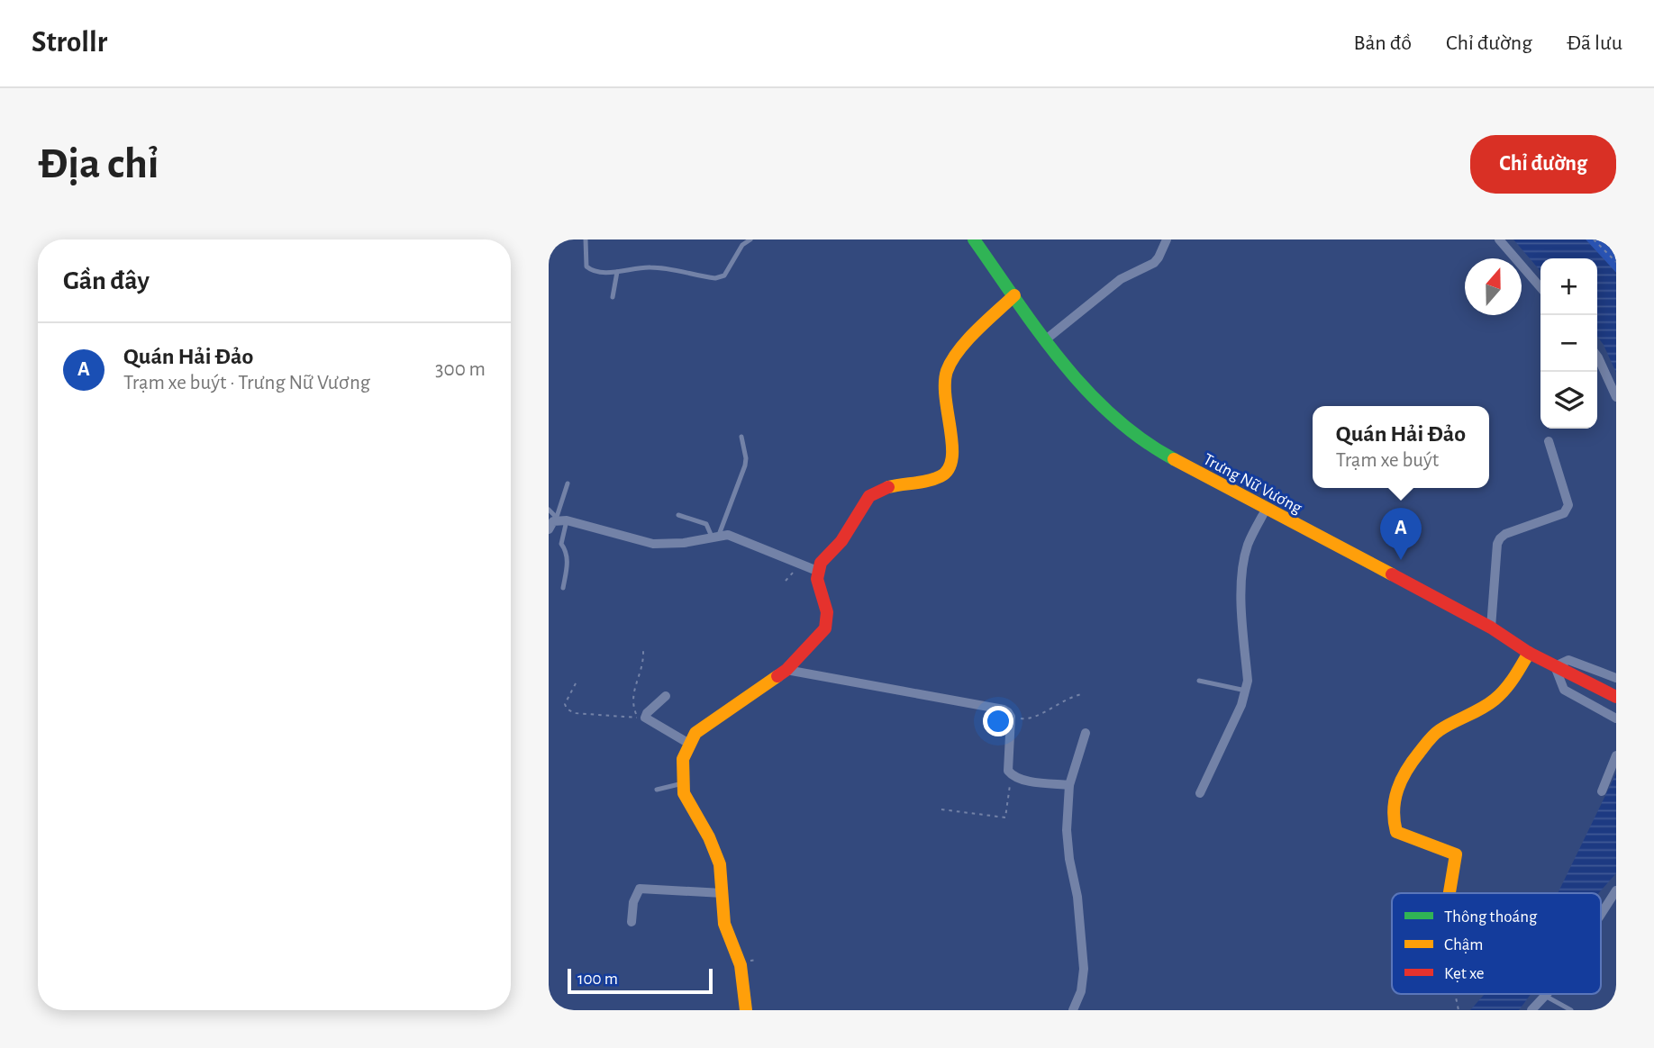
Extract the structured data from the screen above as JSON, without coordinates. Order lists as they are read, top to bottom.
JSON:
{
  "streets": {
    "street": ["Trưng Nữ Vương"]
  },
  "legend": ["Thông thoáng", "Chậm", "Kẹt xe"],
  "scale_bar": "100 m",
  "north": "top",
  "page": {
    "header": "Strollr",
    "nav": ["Bản đồ", "Chỉ đường", "Đã lưu"],
    "buttons": "Chỉ đường",
    "title": "Địa chỉ",
    "heading": "Gần đây",
    "map_buttons": ["+", "−"],
    "list": [
      {
        "mark": "A",
        "name": "Quán Hải Đảo",
        "note": "Trạm xe buýt · Trưng Nữ Vương",
        "value": "300 m"
      }
    ],
    "popup": ["Quán Hải Đảo", "Trạm xe buýt"],
    "pins": "A",
    "scale": "100 m"
  }
}
